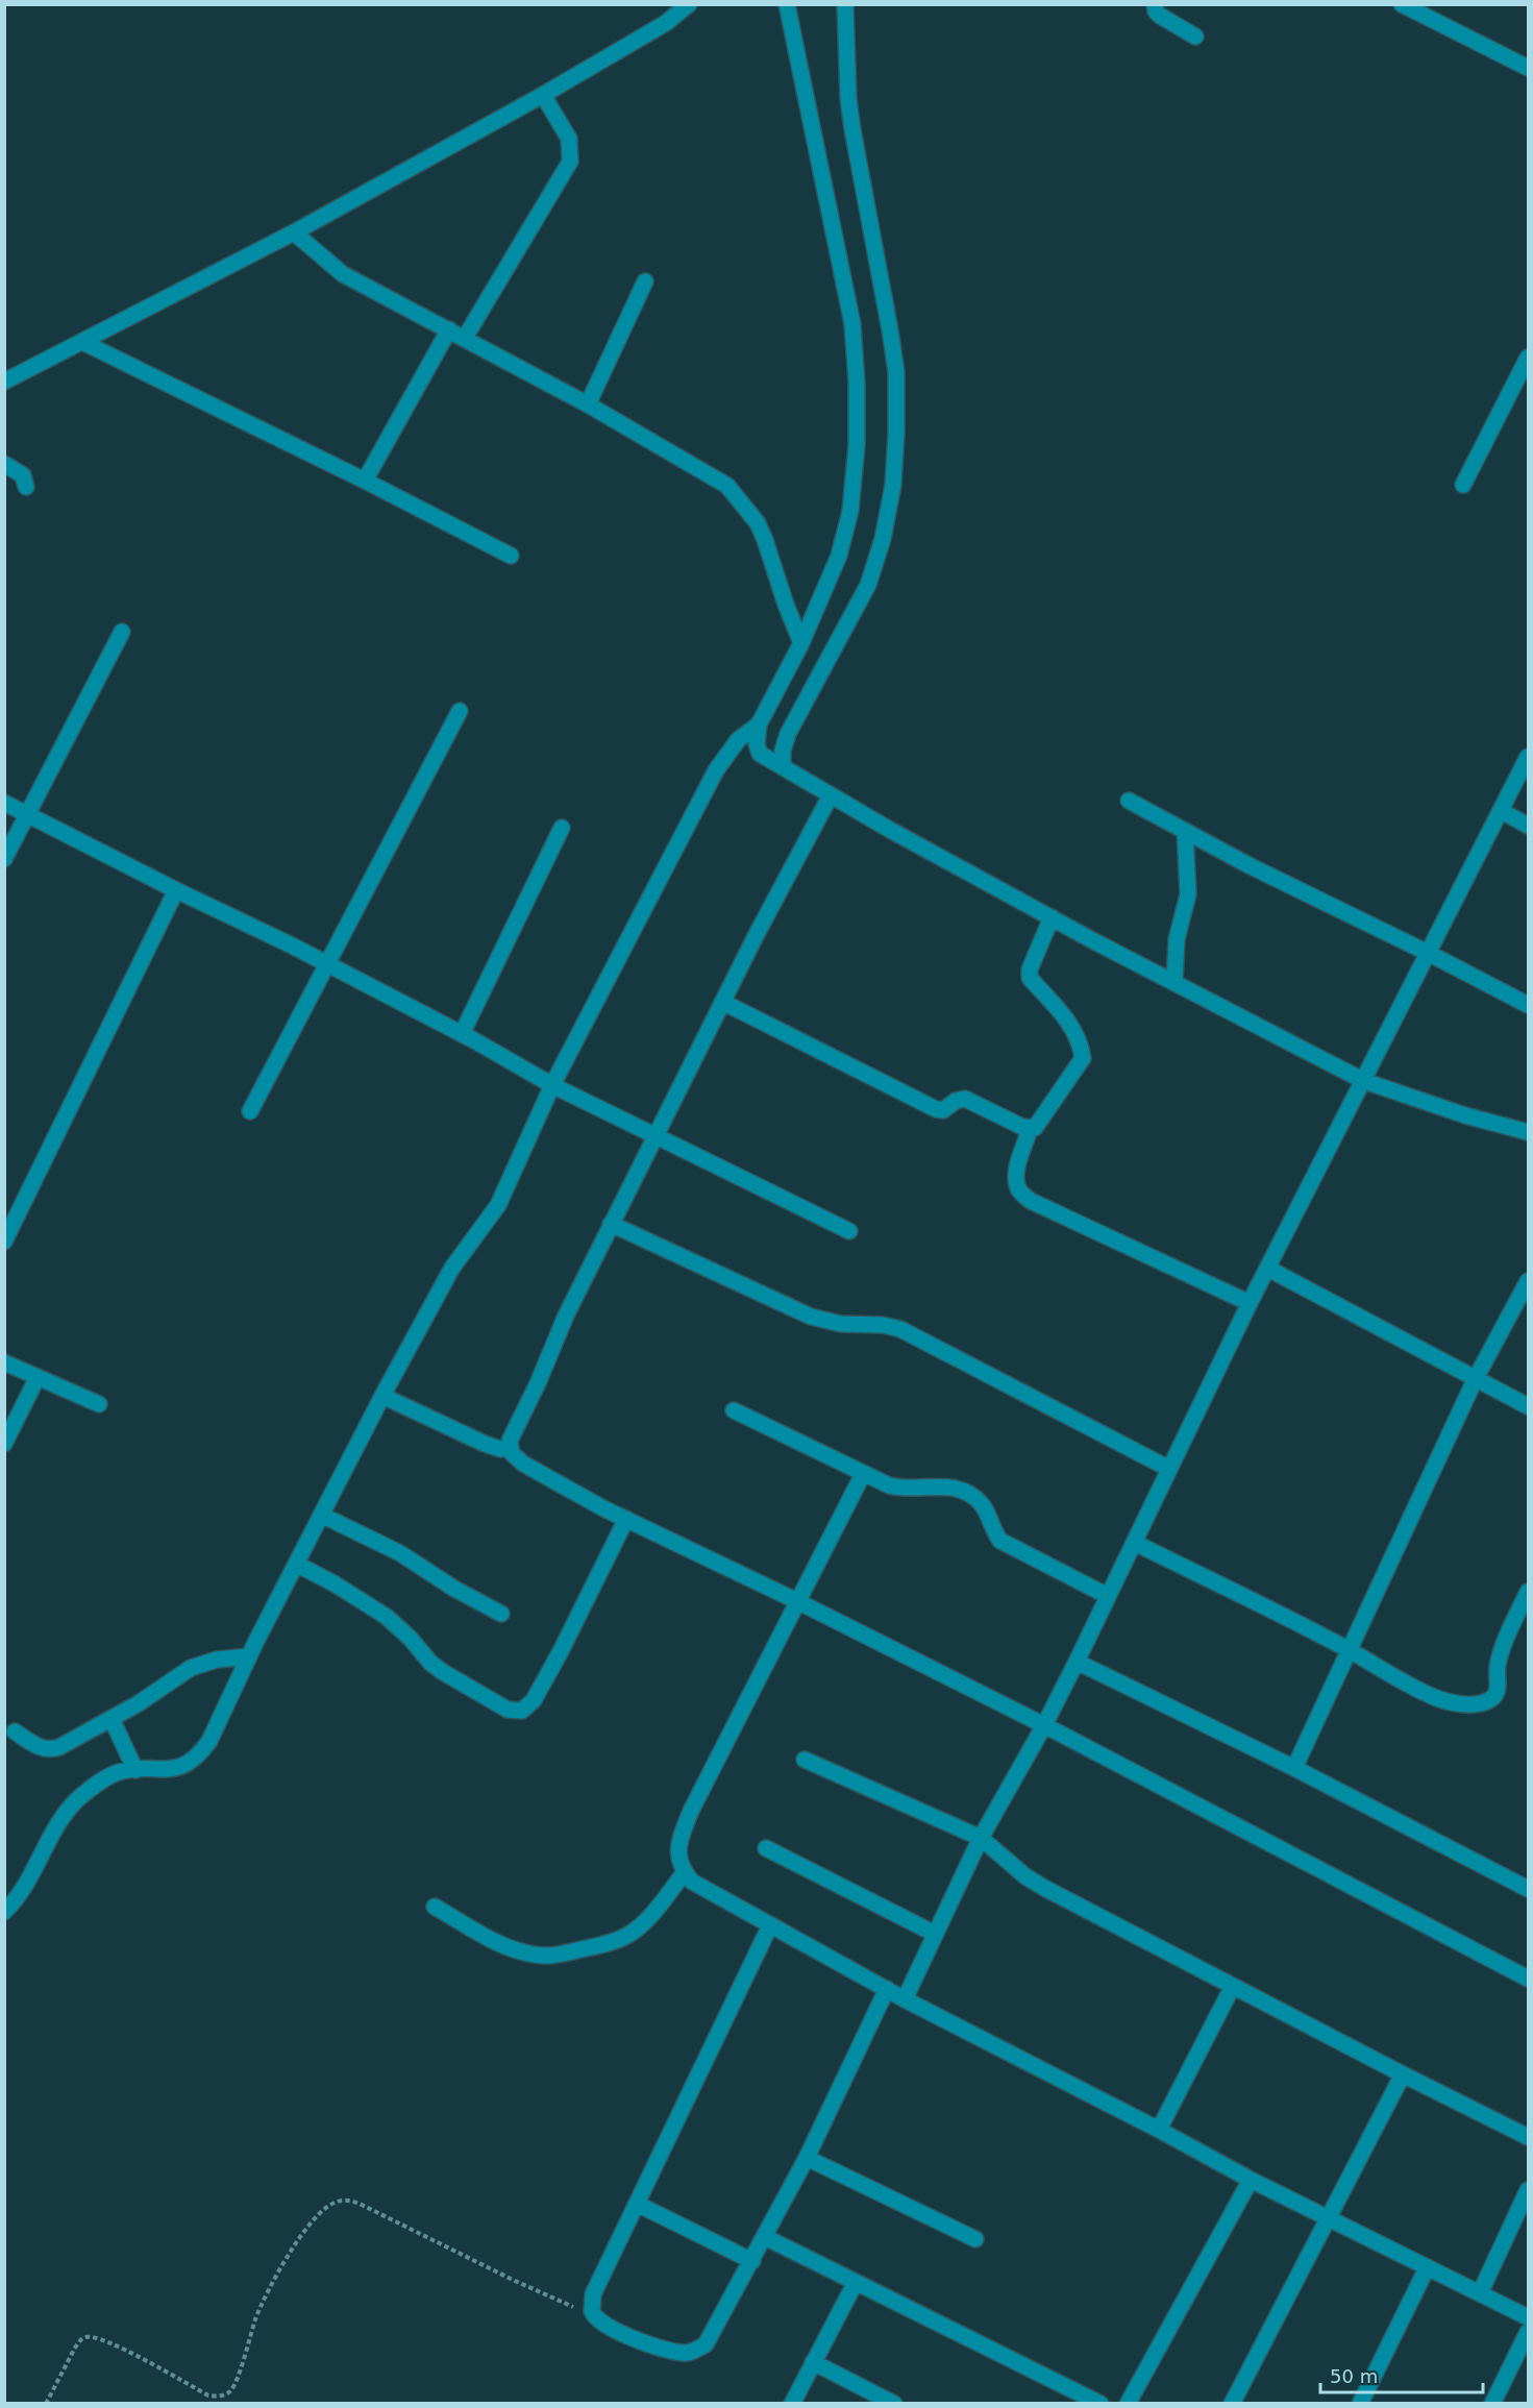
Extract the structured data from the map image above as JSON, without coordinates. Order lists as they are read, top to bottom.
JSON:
{
  "scale_bar": "50 m"
}
